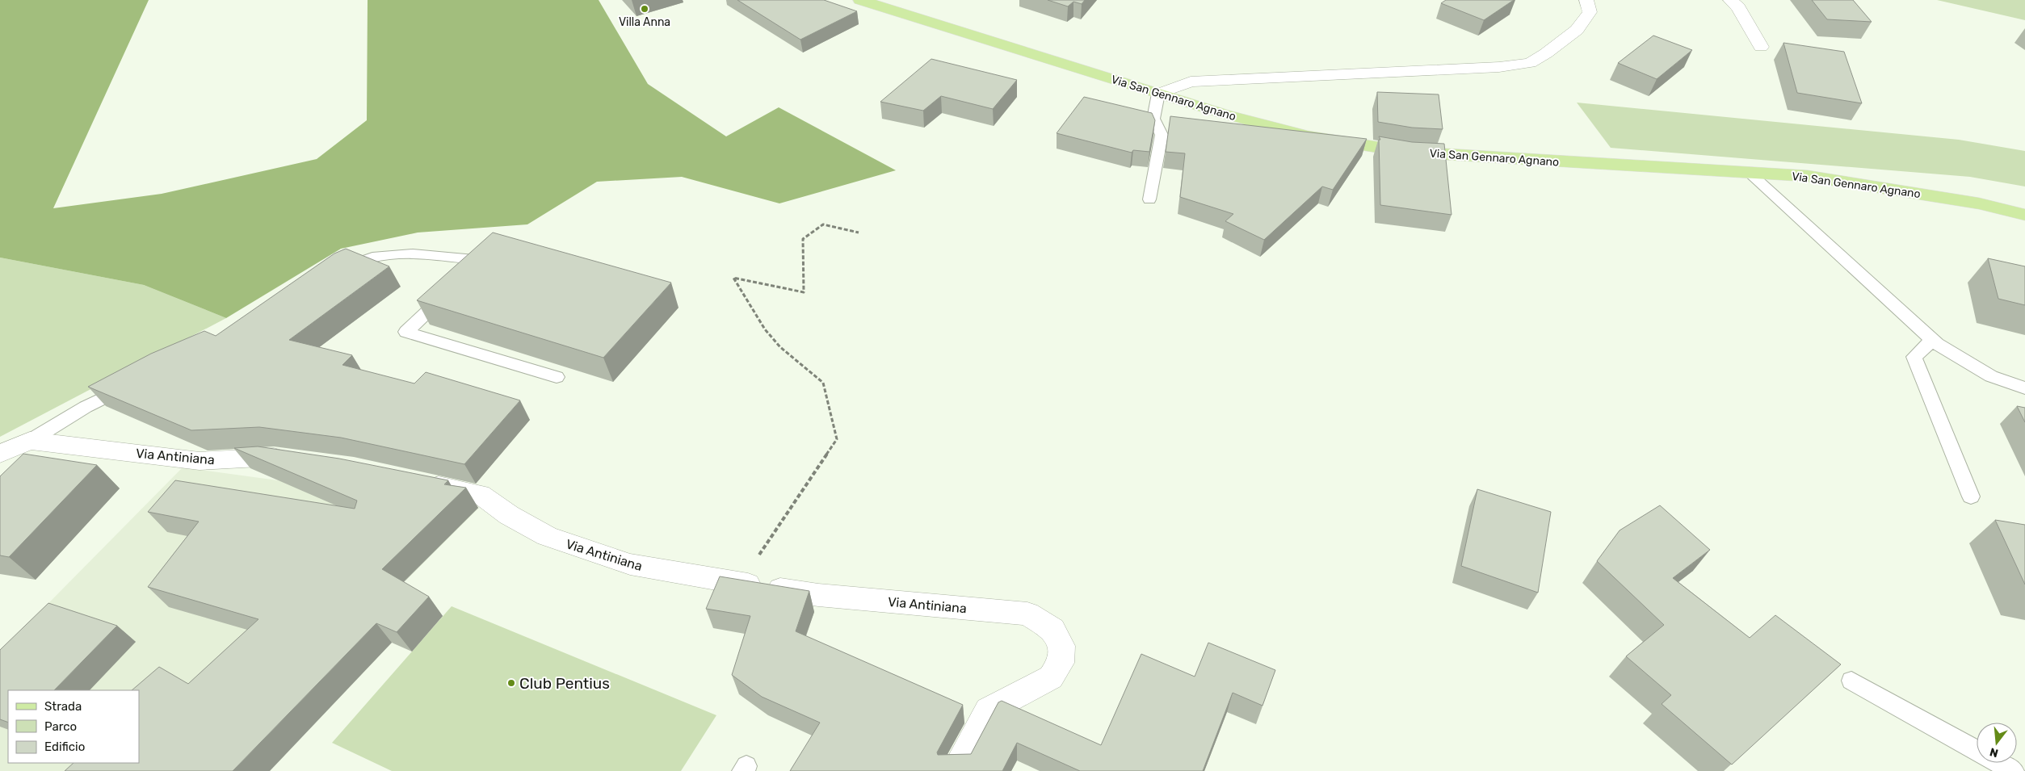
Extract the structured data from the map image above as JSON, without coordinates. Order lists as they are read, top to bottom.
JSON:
{
  "streets": {
    "main road": ["Via San Gennaro Agnano"],
    "street": ["Via Antiniana"]
  },
  "places": ["Villa Anna", "Club Pentius"],
  "legend": ["Strada", "Parco", "Edificio"],
  "north": "bottom"
}
